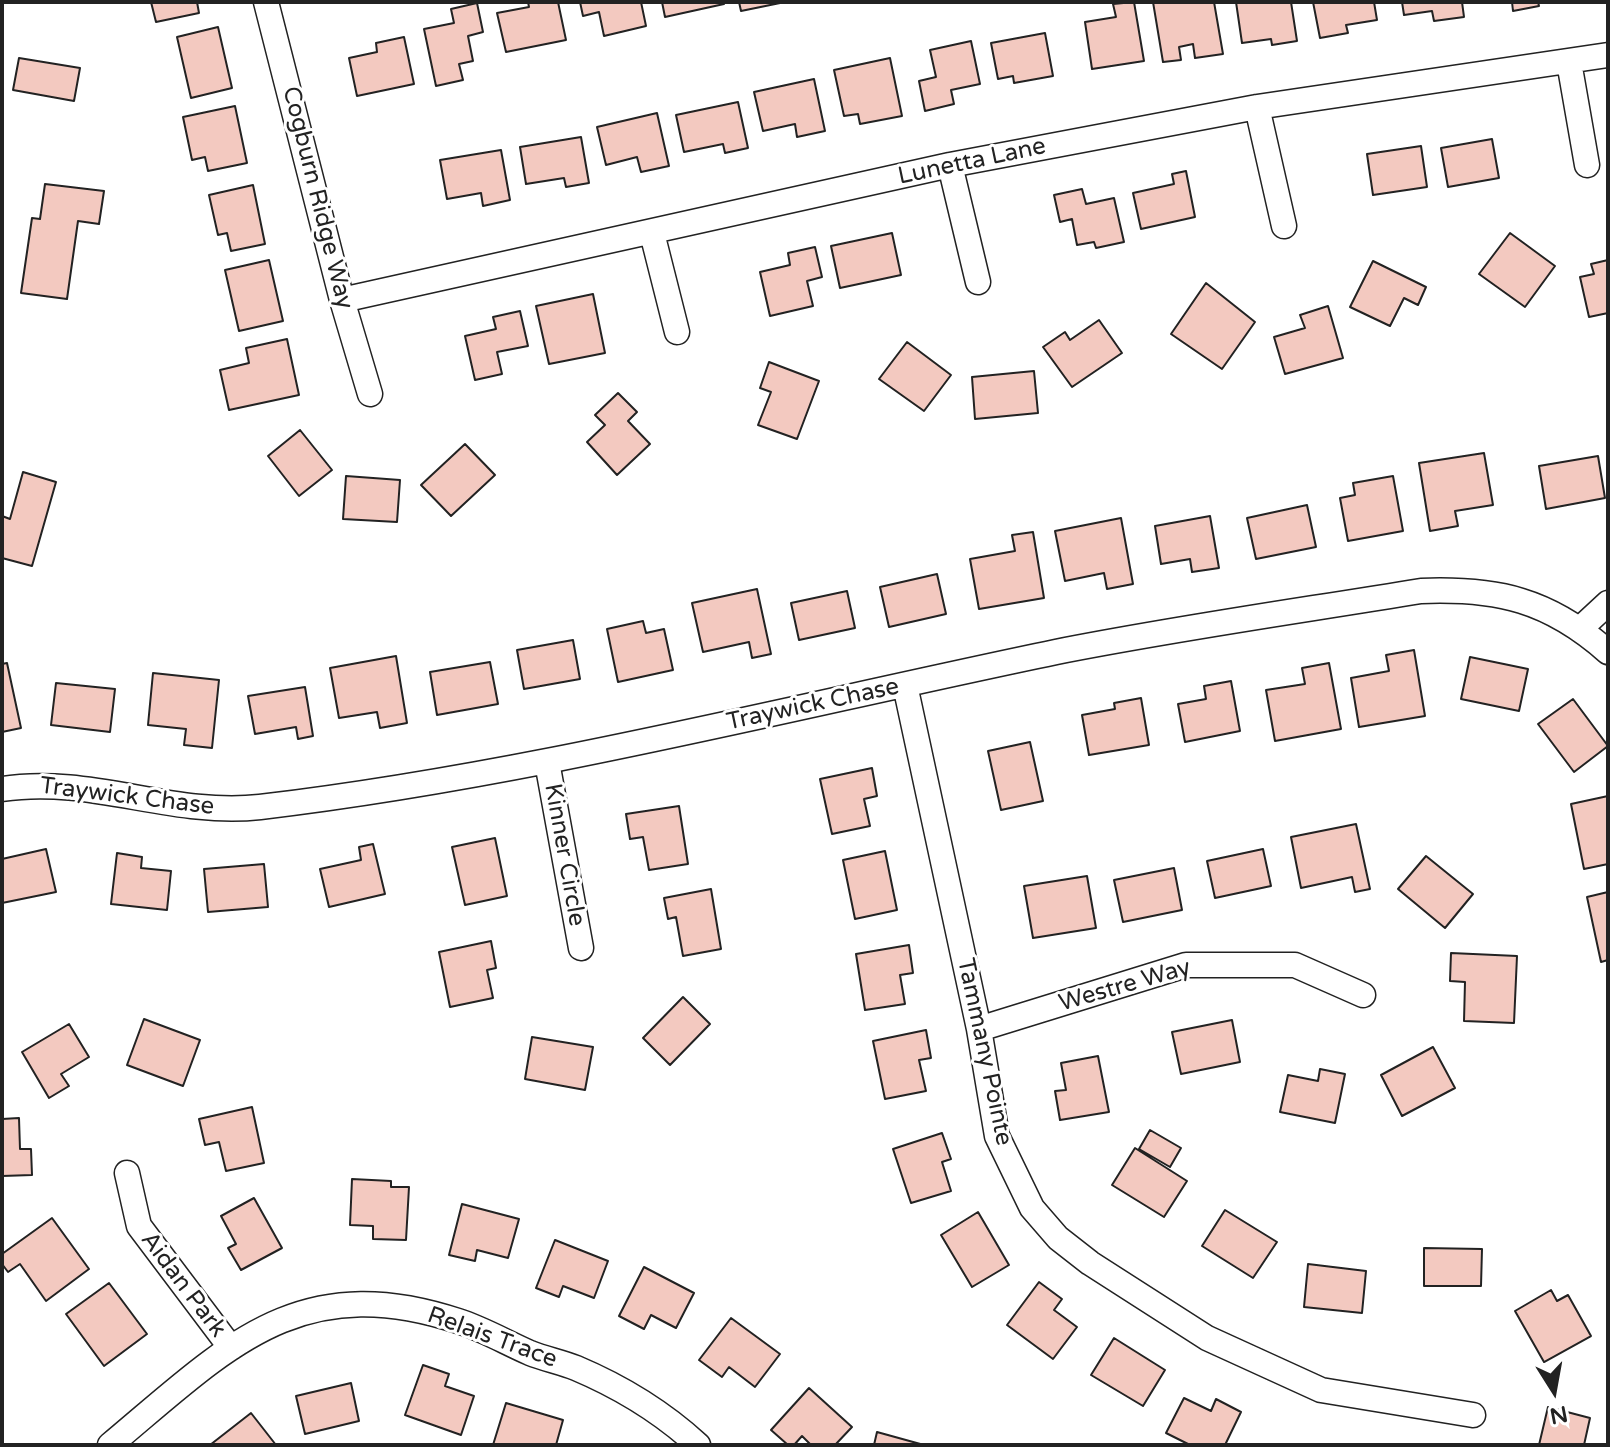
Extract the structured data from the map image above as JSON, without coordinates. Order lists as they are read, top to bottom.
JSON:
{
  "streets": {
    "street": [
      "Lunetta Lane",
      "Cogburn Ridge Way",
      "Traywick Chase",
      "Kinner Circle",
      "Westre Way",
      "Tammany Pointe",
      "Aidan Park",
      "Relais Trace"
    ]
  },
  "crossings": [
    ["Lunetta Lane", "Cogburn Ridge Way"],
    ["Traywick Chase", "Kinner Circle"],
    ["Traywick Chase", "Tammany Pointe"],
    ["Westre Way", "Tammany Pointe"],
    ["Aidan Park", "Relais Trace"]
  ],
  "north": "bottom"
}
